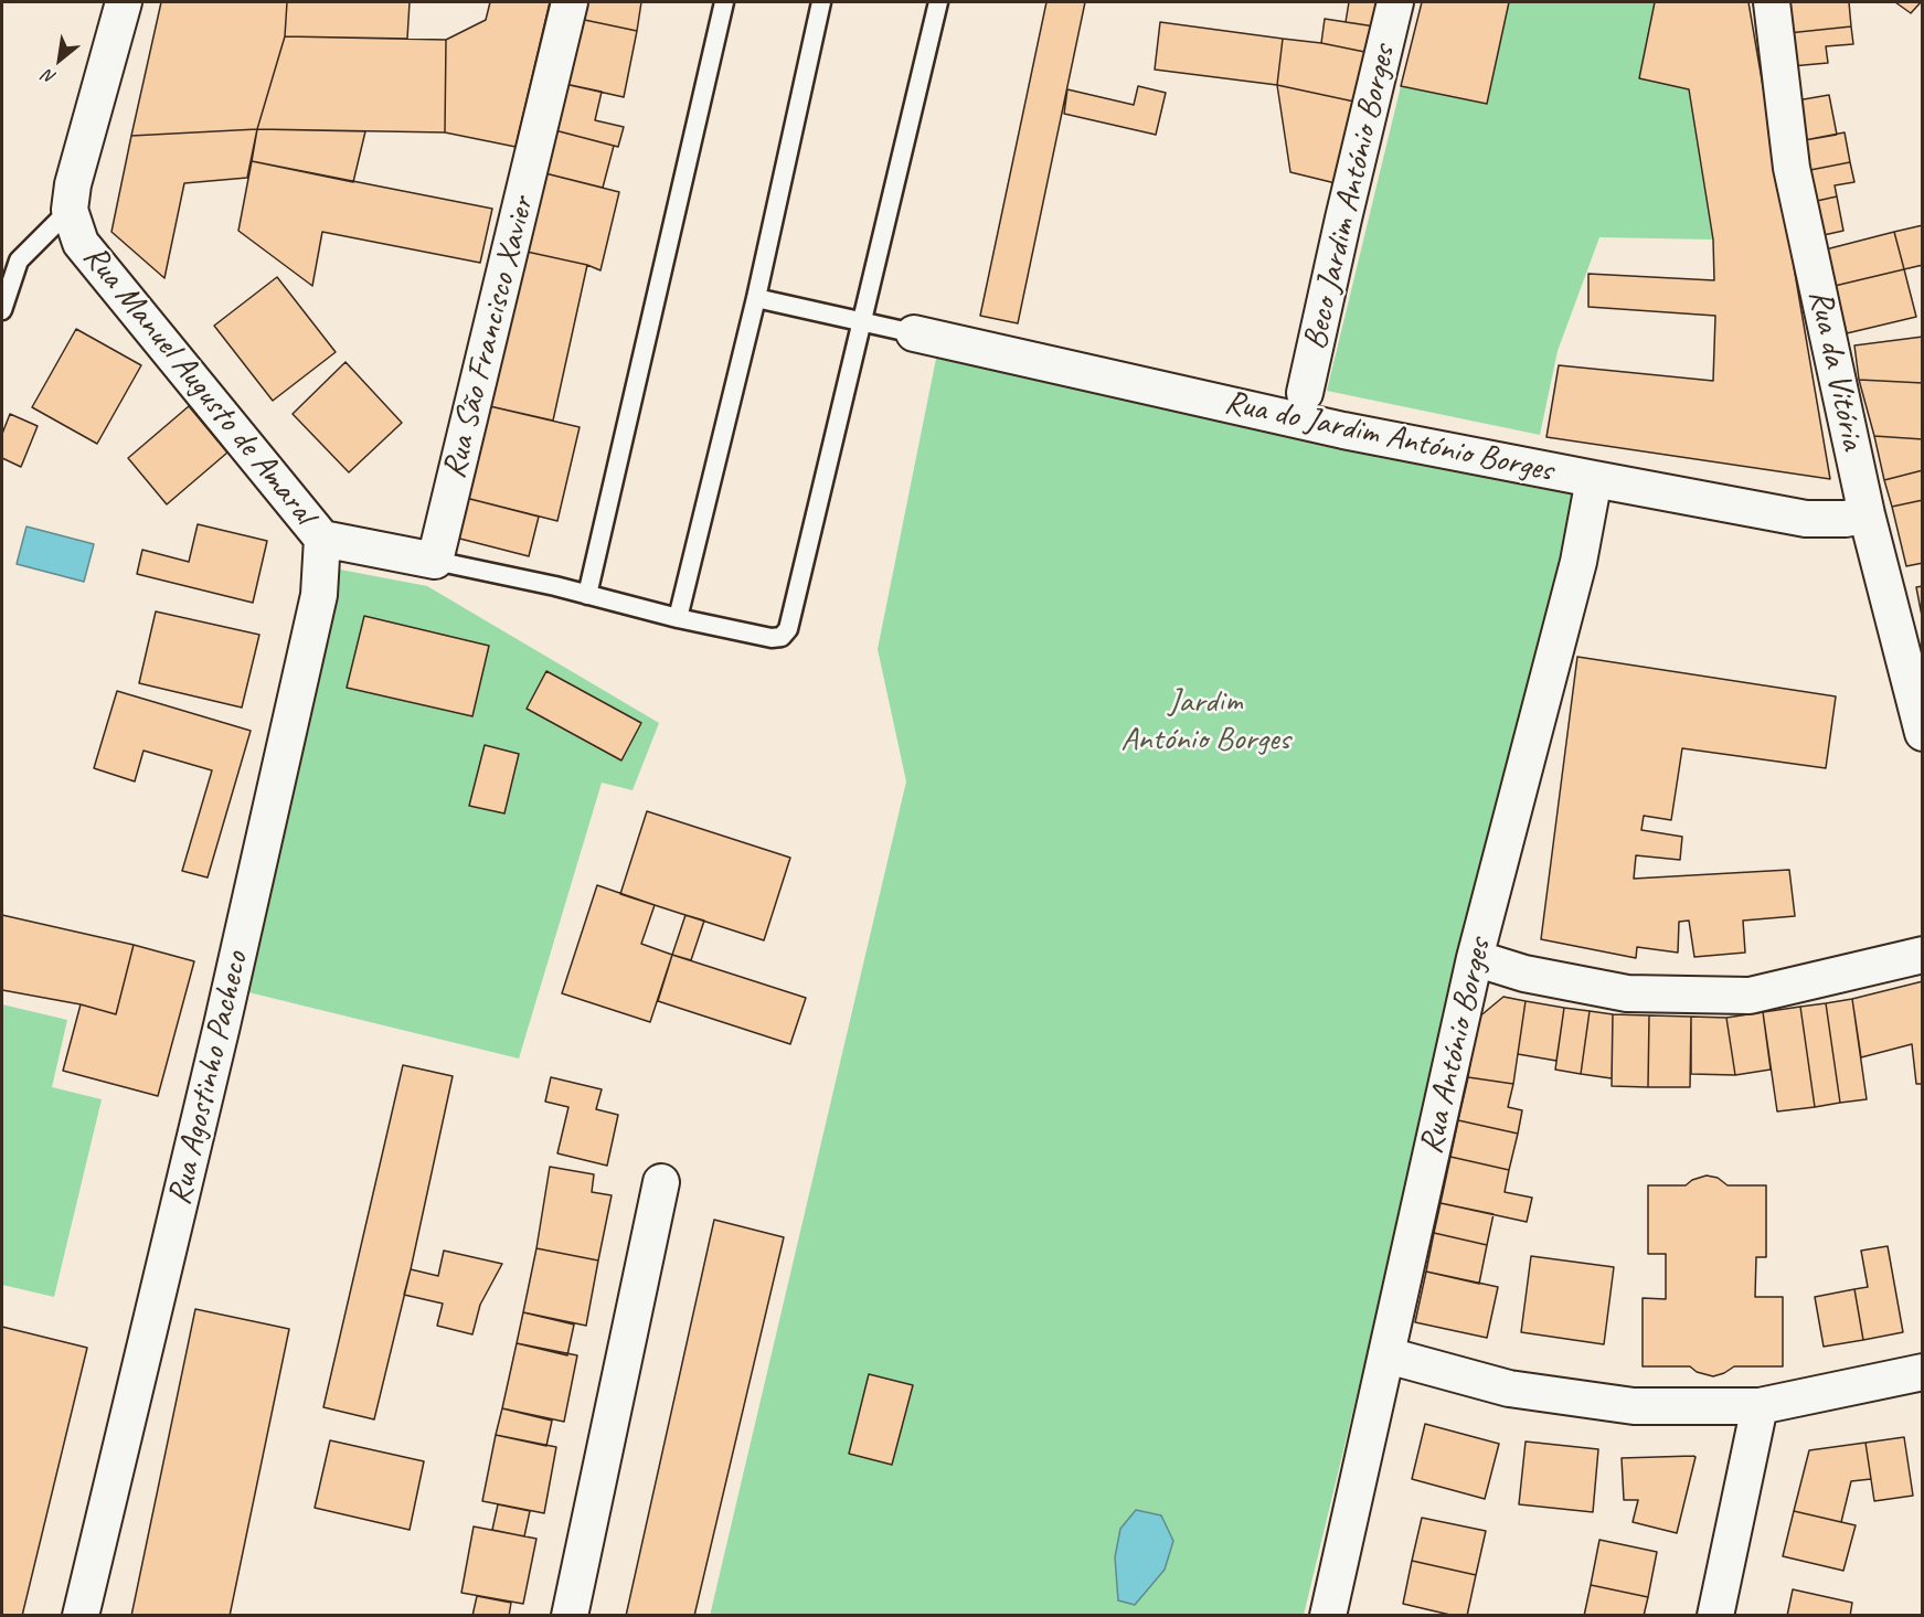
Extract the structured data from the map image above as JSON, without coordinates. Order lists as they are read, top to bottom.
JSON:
{
  "streets": {
    "street": [
      "Beco Jardim António Borges",
      "Rua São Francisco Xavier",
      "Rua da Vitória",
      "Rua Manuel Augusto de Amaral",
      "Rua do Jardim António Borges",
      "Rua António Borges",
      "Rua Agostinho Pacheco"
    ]
  },
  "crossings": [
    ["Rua da Vitória", "Rua do Jardim António Borges"],
    ["Rua Manuel Augusto de Amaral", "Rua Agostinho Pacheco"],
    ["Rua do Jardim António Borges", "Rua António Borges"]
  ],
  "parks": ["Jardim António Borges"],
  "north": "bottom left"
}
